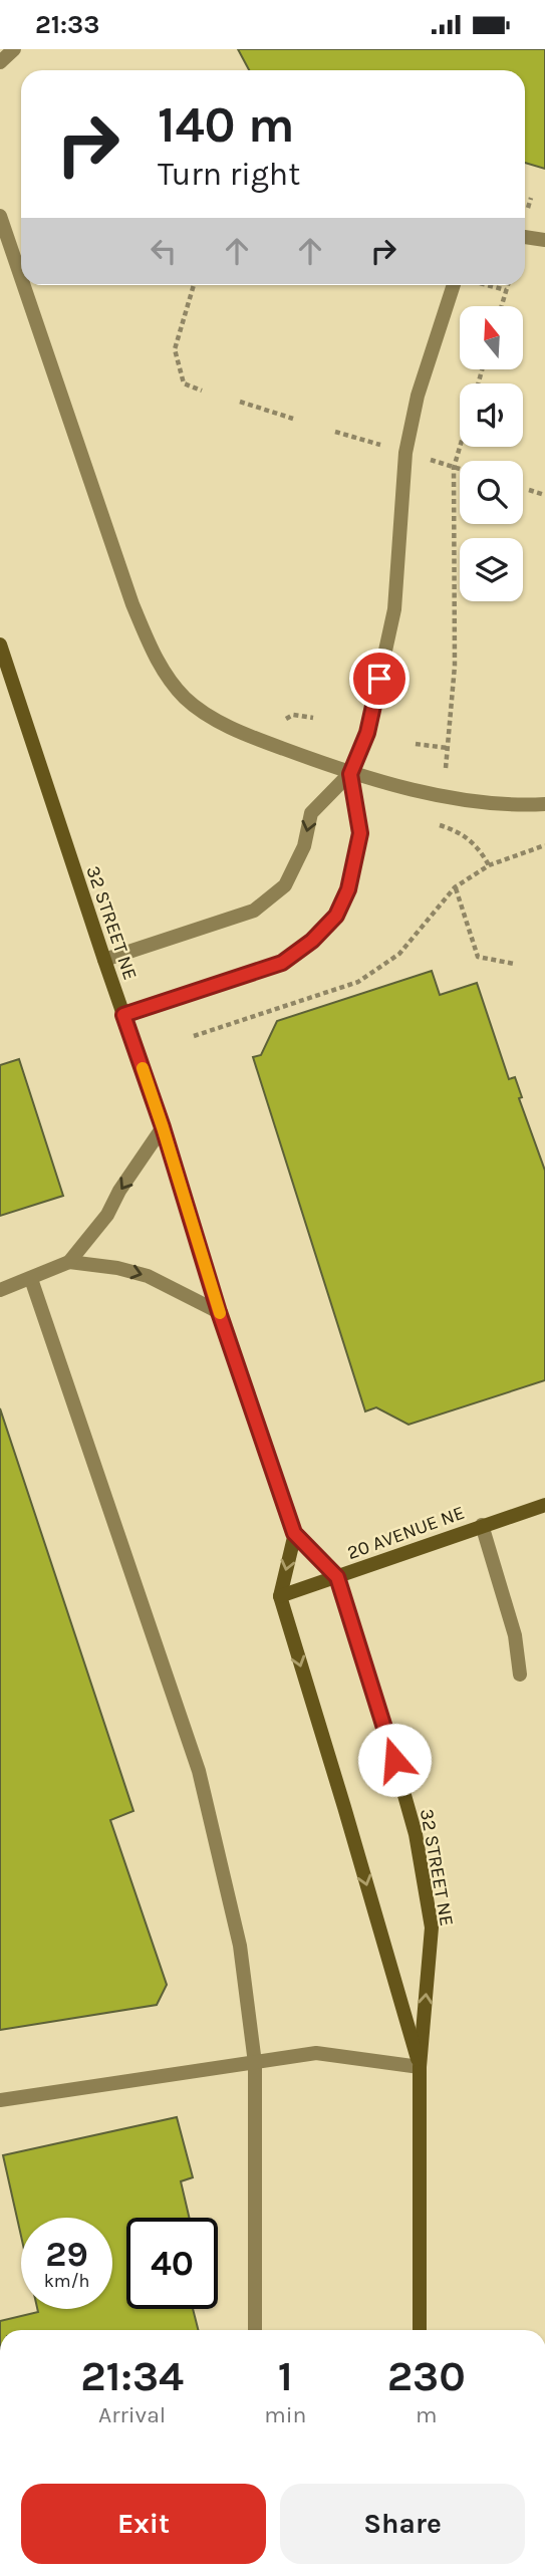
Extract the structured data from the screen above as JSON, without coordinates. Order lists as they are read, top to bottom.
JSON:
{
  "streets": {
    "street": ["32 STREET NE", "20 AVENUE NE"]
  },
  "crossings": [
    ["32 STREET NE", "20 AVENUE NE"]
  ],
  "north": "top",
  "page": {
    "status": "21:33",
    "turn": ["140 m", "Turn right"],
    "speed": "29 km/h",
    "limit": "40",
    "eta": [
      "21:34",
      "Arrival",
      "1",
      "min",
      "230",
      "m"
    ],
    "buttons": ["Exit", "Share"]
  }
}
